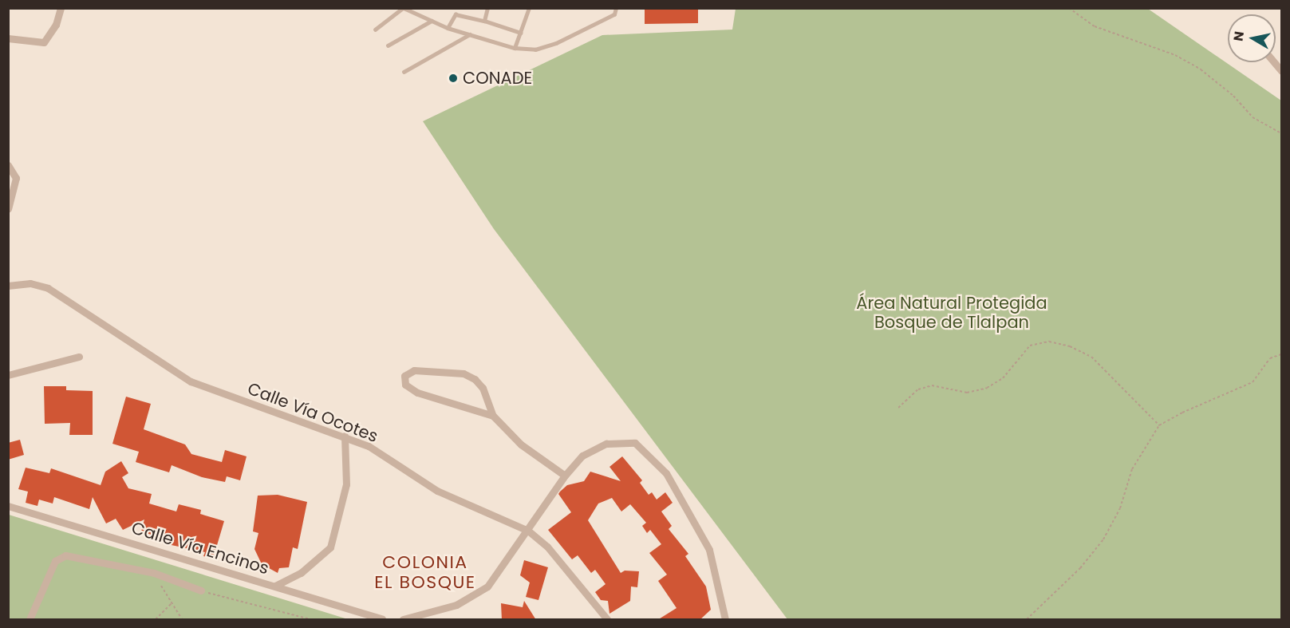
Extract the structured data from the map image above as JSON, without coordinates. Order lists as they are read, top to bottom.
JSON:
{
  "streets": {
    "street": ["Calle Vía Ocotes", "Calle Vía Encinos"]
  },
  "districts": ["COLONIA EL BOSQUE"],
  "parks": ["Área Natural Protegida Bosque de Tlalpan"],
  "places": ["CONADE"],
  "north": "left"
}
